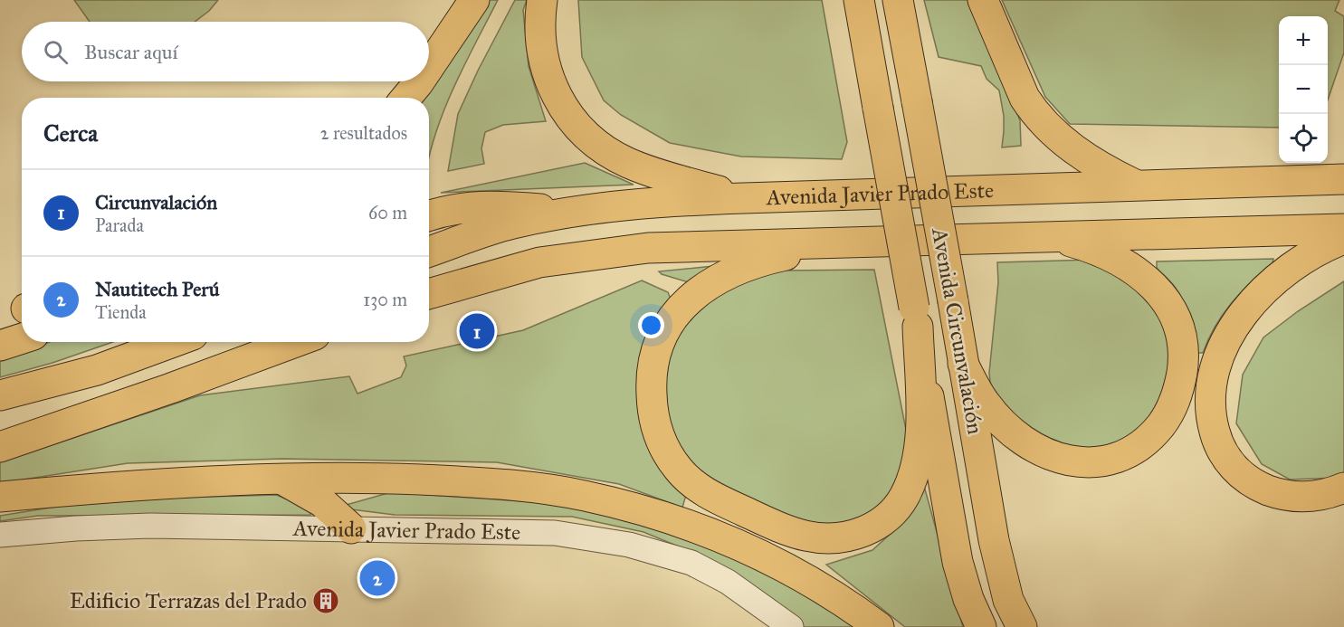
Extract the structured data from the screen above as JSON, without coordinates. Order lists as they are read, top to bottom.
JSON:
{
  "streets": {
    "main road": ["Avenida Javier Prado Este", "Avenida Circunvalación"]
  },
  "places": {
    "building": ["Edificio Terrazas del Prado"]
  },
  "page": {
    "map_buttons": ["+", "−"],
    "search": "Buscar aquí",
    "heading": ["Cerca", "2 resultados"],
    "list": [
      {
        "mark": "1",
        "name": "Circunvalación",
        "note": "Parada",
        "value": "60 m"
      },
      {
        "mark": "2",
        "name": "Nautitech Perú",
        "note": "Tienda",
        "value": "130 m"
      }
    ],
    "pins": ["1", "2"]
  }
}
